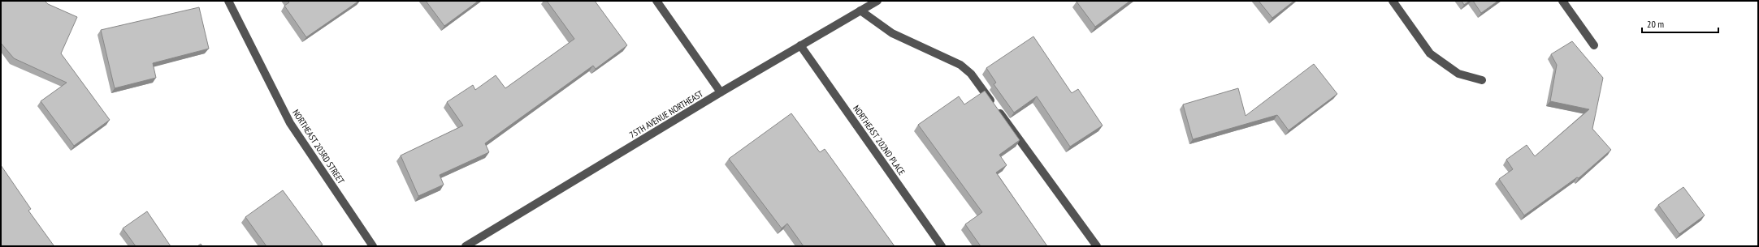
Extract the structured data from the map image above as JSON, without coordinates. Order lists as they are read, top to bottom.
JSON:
{
  "streets": {
    "street": ["75TH AVENUE NORTHEAST", "NORTHEAST 202ND PLACE", "NORTHEAST 203RD STREET"]
  },
  "crossings": [
    ["75TH AVENUE NORTHEAST", "NORTHEAST 202ND PLACE"]
  ],
  "scale_bar": "20 m"
}
